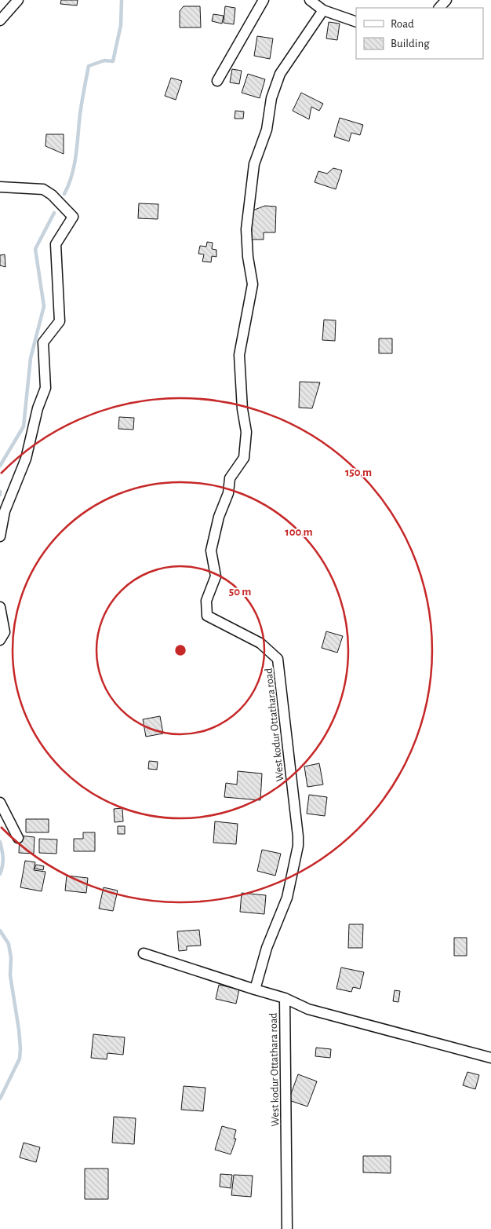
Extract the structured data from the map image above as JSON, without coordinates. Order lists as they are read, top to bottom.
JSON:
{
  "streets": {
    "street": ["West kodur Ottathara road"]
  },
  "legend": ["Road", "Building"],
  "rings": ["150 m", "100 m", "50 m"]
}
